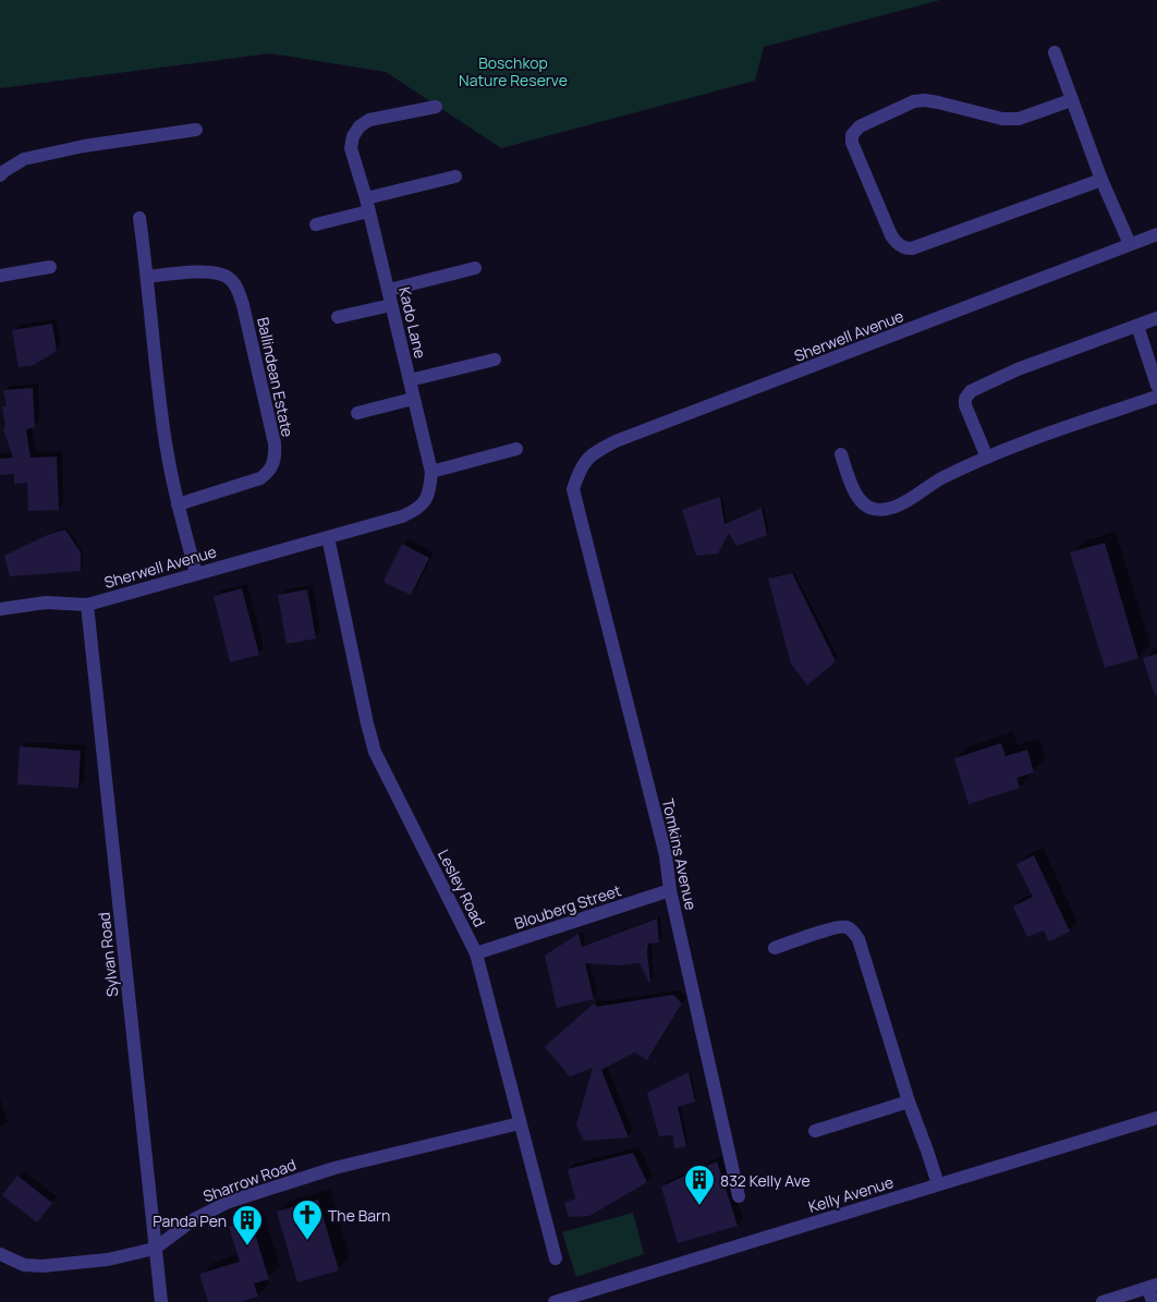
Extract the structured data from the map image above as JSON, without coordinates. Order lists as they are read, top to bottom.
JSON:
{
  "streets": {
    "street": [
      "Kado Lane",
      "Sherwell Avenue",
      "Ballindean Estate",
      "Tomkins Avenue",
      "Lesley Road",
      "Blouberg Street",
      "Sylvan Road",
      "Sharrow Road",
      "Kelly Avenue"
    ]
  },
  "crossings": [
    ["Kado Lane", "Sherwell Avenue"],
    ["Kado Lane", "Lesley Road"],
    ["Sherwell Avenue", "Tomkins Avenue"],
    ["Sherwell Avenue", "Lesley Road"],
    ["Sherwell Avenue", "Sylvan Road"],
    ["Tomkins Avenue", "Blouberg Street"],
    ["Lesley Road", "Blouberg Street"],
    ["Lesley Road", "Sharrow Road"],
    ["Sylvan Road", "Sharrow Road"]
  ],
  "parks": ["Boschkop Nature Reserve"],
  "places": {
    "building": ["832 Kelly Ave", "Panda Pen"],
    "church": ["The Barn"]
  }
}
